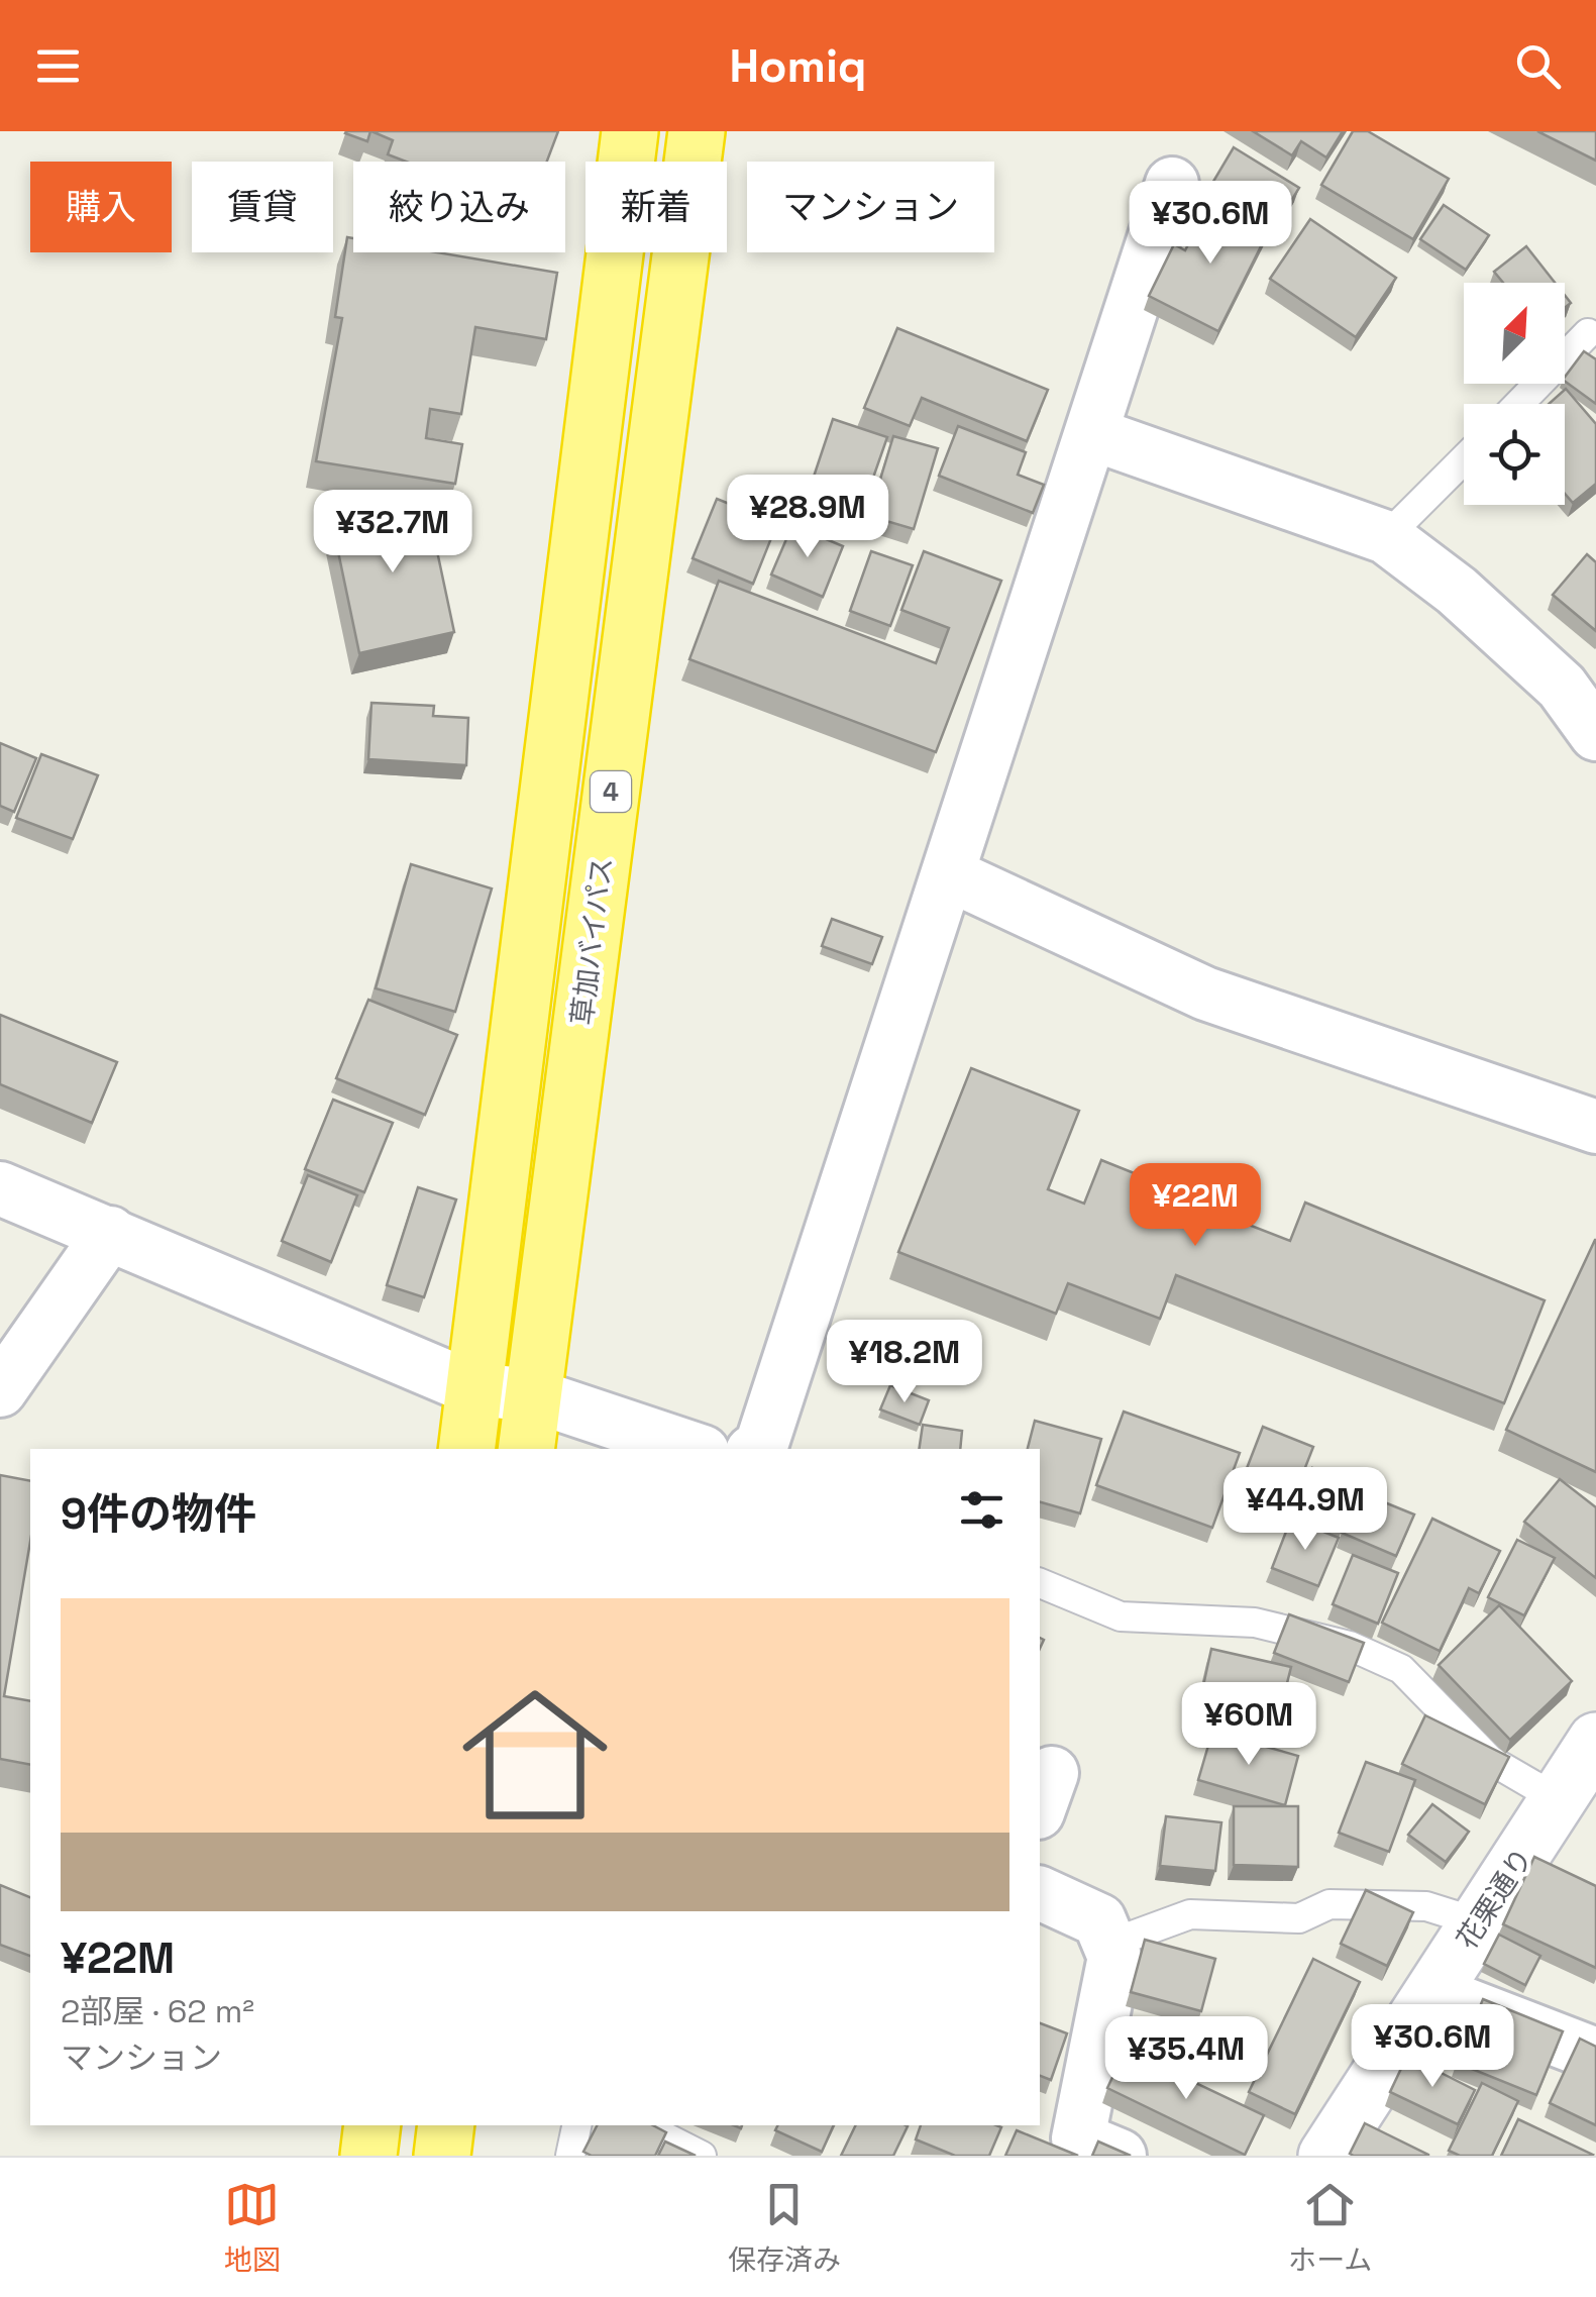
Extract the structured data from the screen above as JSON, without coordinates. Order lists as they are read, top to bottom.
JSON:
{
  "streets": {
    "highway": ["4", "草加バイパス"],
    "street": ["花栗通り"]
  },
  "north": "top right",
  "page": {
    "header": "Homiq",
    "chip": [
      "購入",
      "賃貸",
      "絞り込み",
      "新着",
      "マンション"
    ],
    "price": [
      "¥30.6M",
      "¥28.9M",
      "¥32.7M",
      "¥22M",
      "¥18.2M",
      "¥44.9M",
      "¥60M",
      "¥30.6M",
      "¥35.4M"
    ],
    "heading": "9件の物件",
    "list": [
      {
        "name": "¥22M",
        "note": "2部屋 · 62 m² · マンション"
      }
    ],
    "tabs": ["地図", "保存済み", "ホーム"]
  }
}
